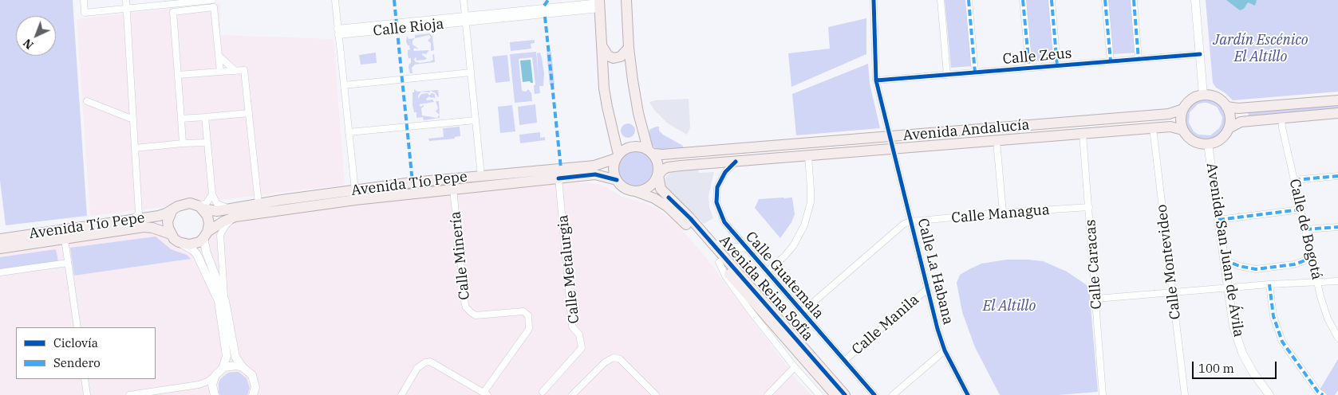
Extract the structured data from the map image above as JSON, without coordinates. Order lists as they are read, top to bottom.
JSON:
{
  "streets": {
    "main road": ["Avenida Andalucía", "Avenida Tío Pepe", "Avenida Reina Sofía"],
    "street": [
      "Calle Rioja",
      "Calle Zeus",
      "Calle Managua",
      "Calle de Bogotá",
      "Avenida San Juan de Ávila",
      "Calle Minería",
      "Calle Montevideo",
      "Calle Caracas",
      "Calle Metalurgia",
      "Calle La Habana",
      "Calle Guatemala",
      "Calle Manila"
    ]
  },
  "crossings": [
    ["Calle Zeus", "Calle La Habana"],
    ["Avenida Andalucía", "Avenida Tío Pepe"],
    ["Avenida Andalucía", "Avenida San Juan de Ávila"],
    ["Avenida Andalucía", "Calle Montevideo"],
    ["Avenida Andalucía", "Calle Caracas"],
    ["Avenida Andalucía", "Calle La Habana"],
    ["Avenida Andalucía", "Calle Guatemala"],
    ["Avenida Andalucía", "Avenida Reina Sofía"],
    ["Avenida Tío Pepe", "Calle Minería"],
    ["Avenida Tío Pepe", "Calle Metalurgia"],
    ["Avenida Tío Pepe", "Avenida Reina Sofía"],
    ["Calle Managua", "Calle Caracas"],
    ["Calle Managua", "Calle La Habana"],
    ["Calle Managua", "Calle Guatemala"],
    ["Calle La Habana", "Calle Manila"],
    ["Calle Guatemala", "Avenida Reina Sofía"],
    ["Calle Guatemala", "Calle Manila"]
  ],
  "parks": ["Jardín Escénico El Altillo", "El Altillo"],
  "legend": ["Ciclovía", "Sendero"],
  "scale_bar": "100 m",
  "north": "bottom left"
}
